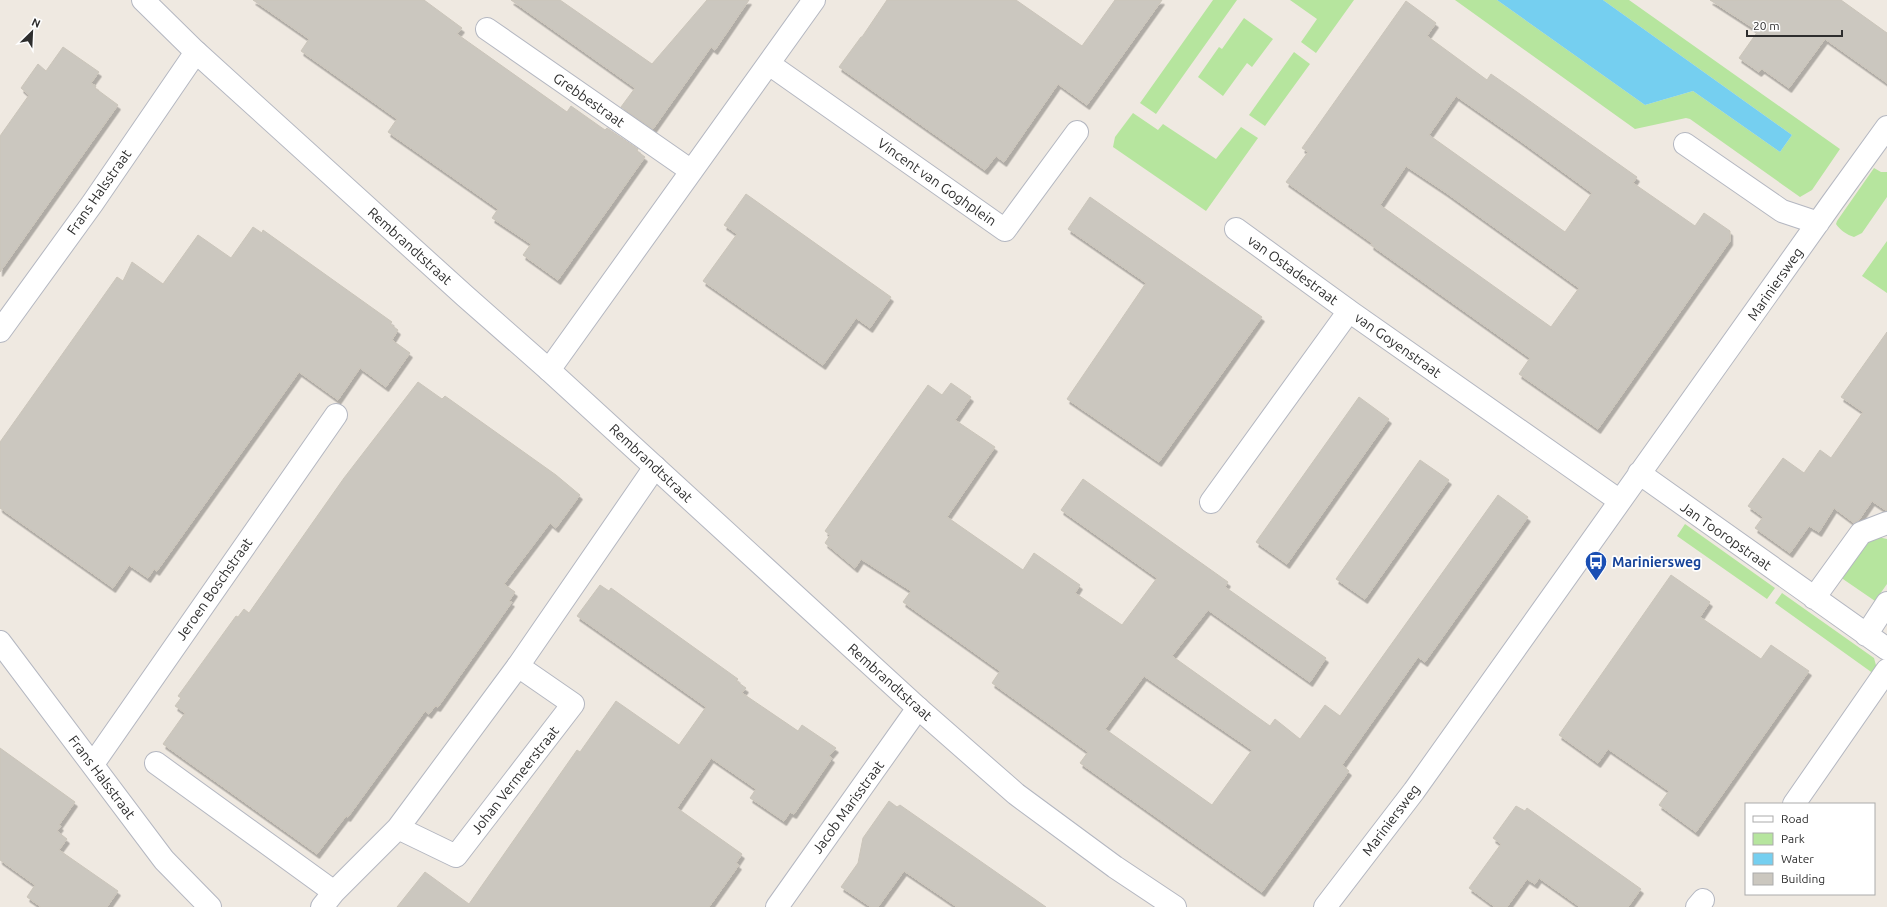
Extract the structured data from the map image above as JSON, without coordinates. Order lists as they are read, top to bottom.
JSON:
{
  "streets": {
    "street": [
      "Grebbestraat",
      "Vincent van Goghplein",
      "Frans Halsstraat",
      "Rembrandtstraat",
      "van Ostadestraat",
      "Mariniersweg",
      "van Goyenstraat",
      "Jan Tooropstraat",
      "Jeroen Boschstraat",
      "Johan Vermeerstraat",
      "Jacob Marisstraat"
    ]
  },
  "crossings": [
    ["Frans Halsstraat", "Rembrandtstraat"],
    ["Frans Halsstraat", "Jeroen Boschstraat"],
    ["Rembrandtstraat", "Jacob Marisstraat"],
    ["van Ostadestraat", "van Goyenstraat"],
    ["Mariniersweg", "van Goyenstraat"],
    ["Mariniersweg", "Jan Tooropstraat"]
  ],
  "places": {
    "bus stop": ["Mariniersweg"]
  },
  "legend": [
    "Road",
    "Park",
    "Water",
    "Building"
  ],
  "scale_bar": "20 m",
  "north": "top right"
}
